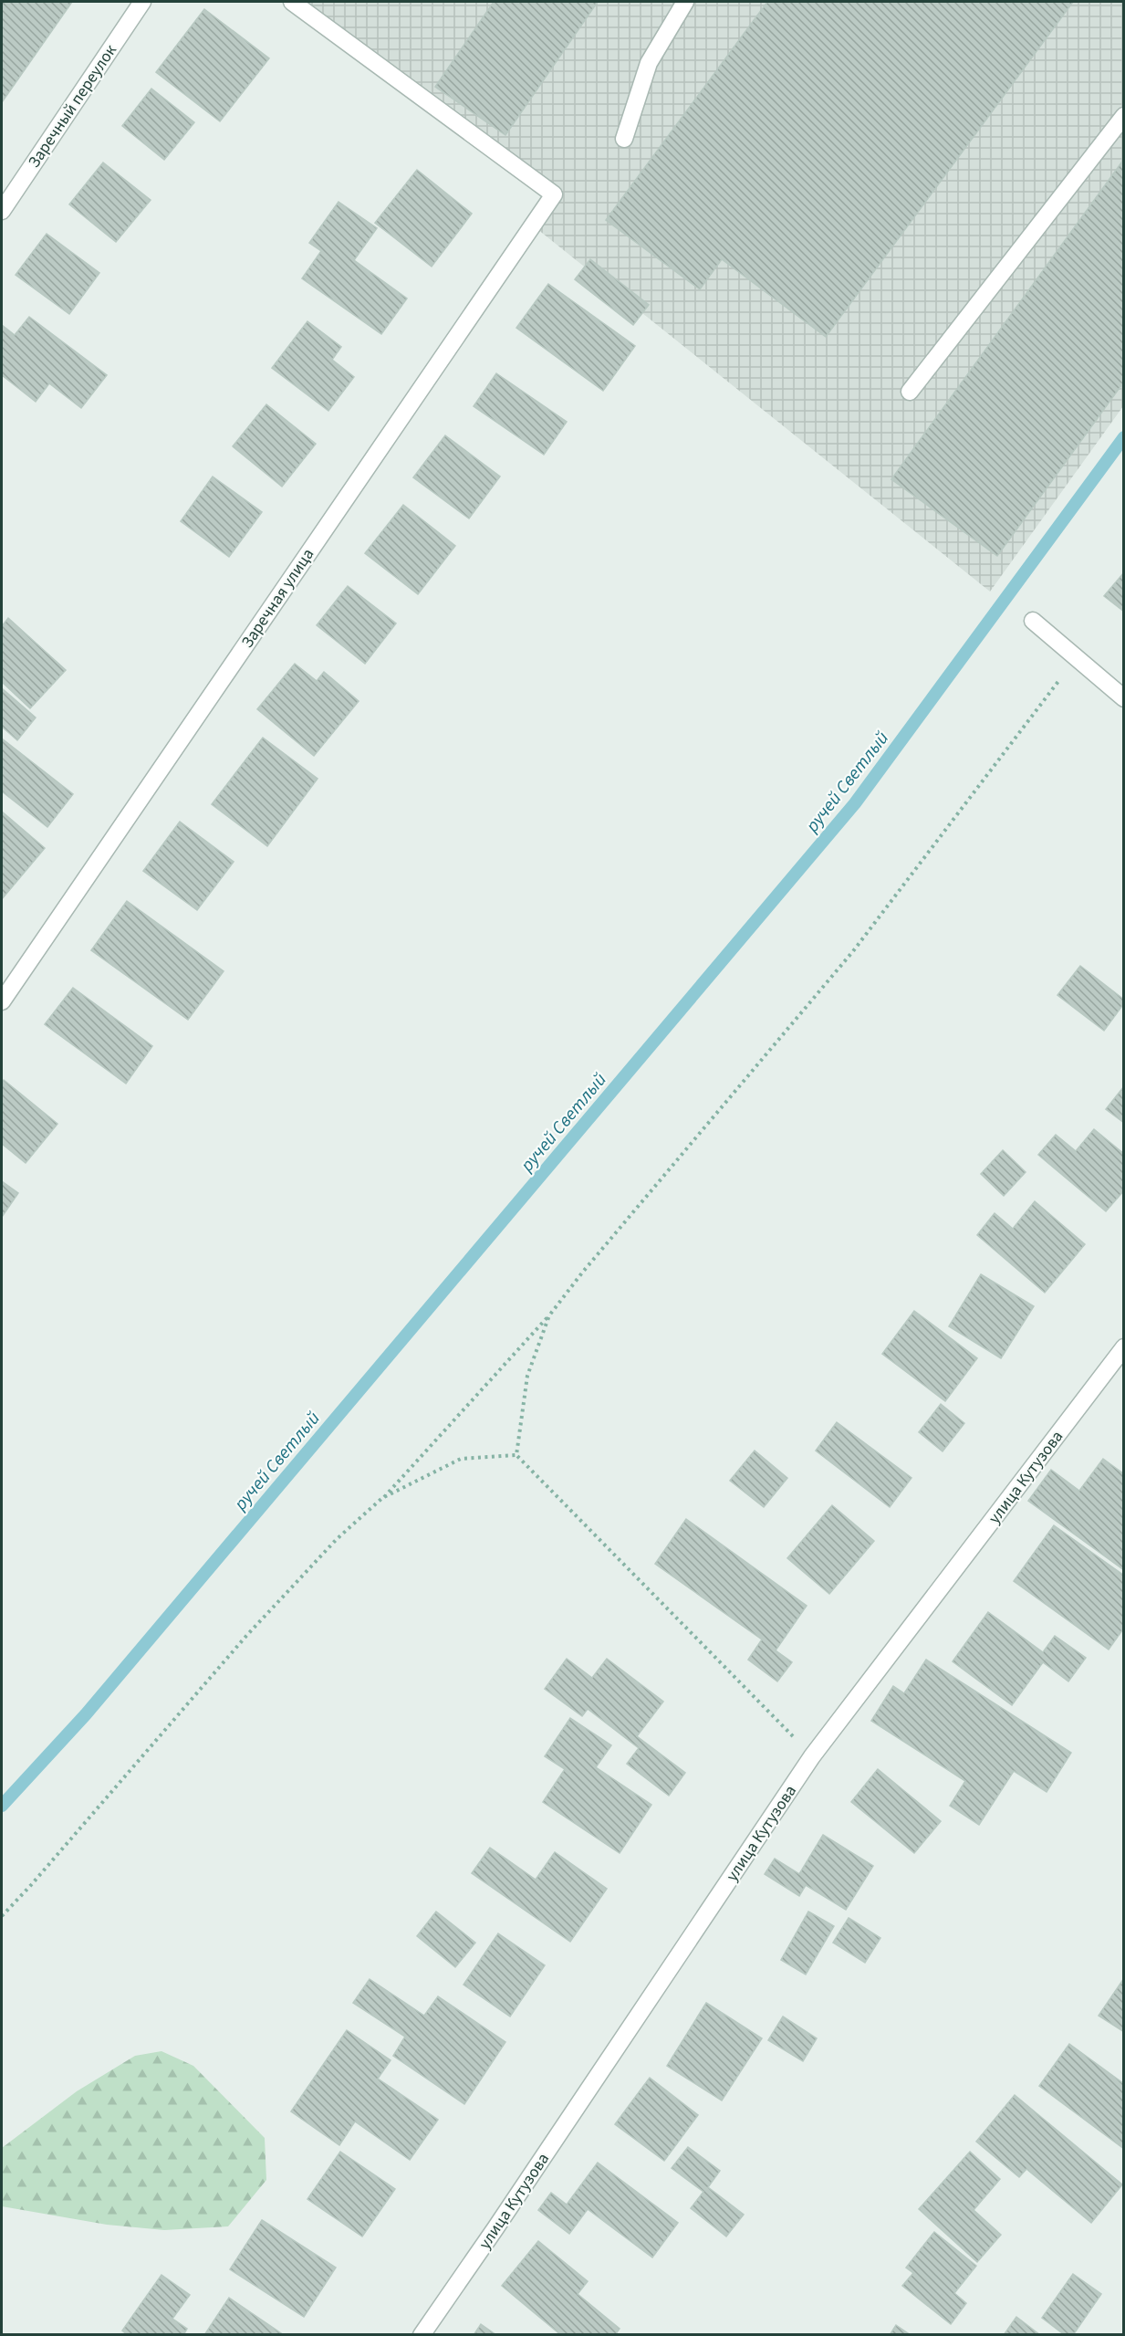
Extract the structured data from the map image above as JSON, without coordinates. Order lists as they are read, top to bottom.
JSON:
{
  "streets": {
    "street": ["Заречный переулок", "Заречная улица", "улица Кутузова"]
  },
  "water": ["ручей Светлый"]
}
